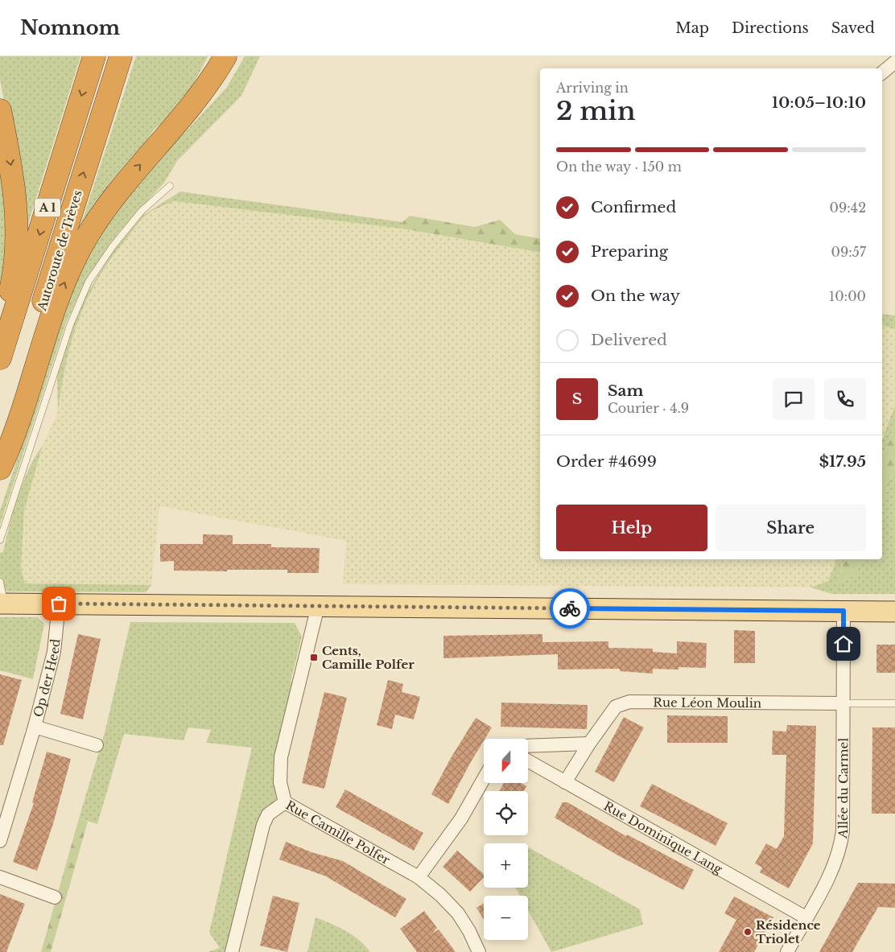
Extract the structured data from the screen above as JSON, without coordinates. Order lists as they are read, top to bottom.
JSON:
{
  "streets": {
    "highway": ["A 1", "Autoroute de Trèves"],
    "street": [
      "Op der Heed",
      "Rue Léon Moulin",
      "Allée du Carmel",
      "Rue Camille Polfer",
      "Rue Dominique Lang"
    ]
  },
  "crossings": [
    ["Rue Léon Moulin", "Allée du Carmel"],
    ["Rue Léon Moulin", "Rue Dominique Lang"],
    ["Allée du Carmel", "Rue Dominique Lang"]
  ],
  "places": {
    "transit": ["Cents, Camille Polfer"],
    "other": ["Résidence Triolet"]
  },
  "north": "bottom",
  "page": {
    "header": "Nomnom",
    "nav": ["Map", "Directions", "Saved"],
    "heading": ["2 min", "Arriving in", "10:05–10:10"],
    "panel": [
      "Sam",
      "Courier · 4.9",
      "Order #4699",
      "$17.95"
    ],
    "bar": "On the way · 150 m",
    "list": [
      ["Confirmed", "09:42"],
      ["Preparing", "09:57"],
      ["On the way", "10:00"],
      "Delivered"
    ],
    "round": "S",
    "buttons": ["Help", "Share"],
    "map_buttons": ["+", "−"]
  }
}
